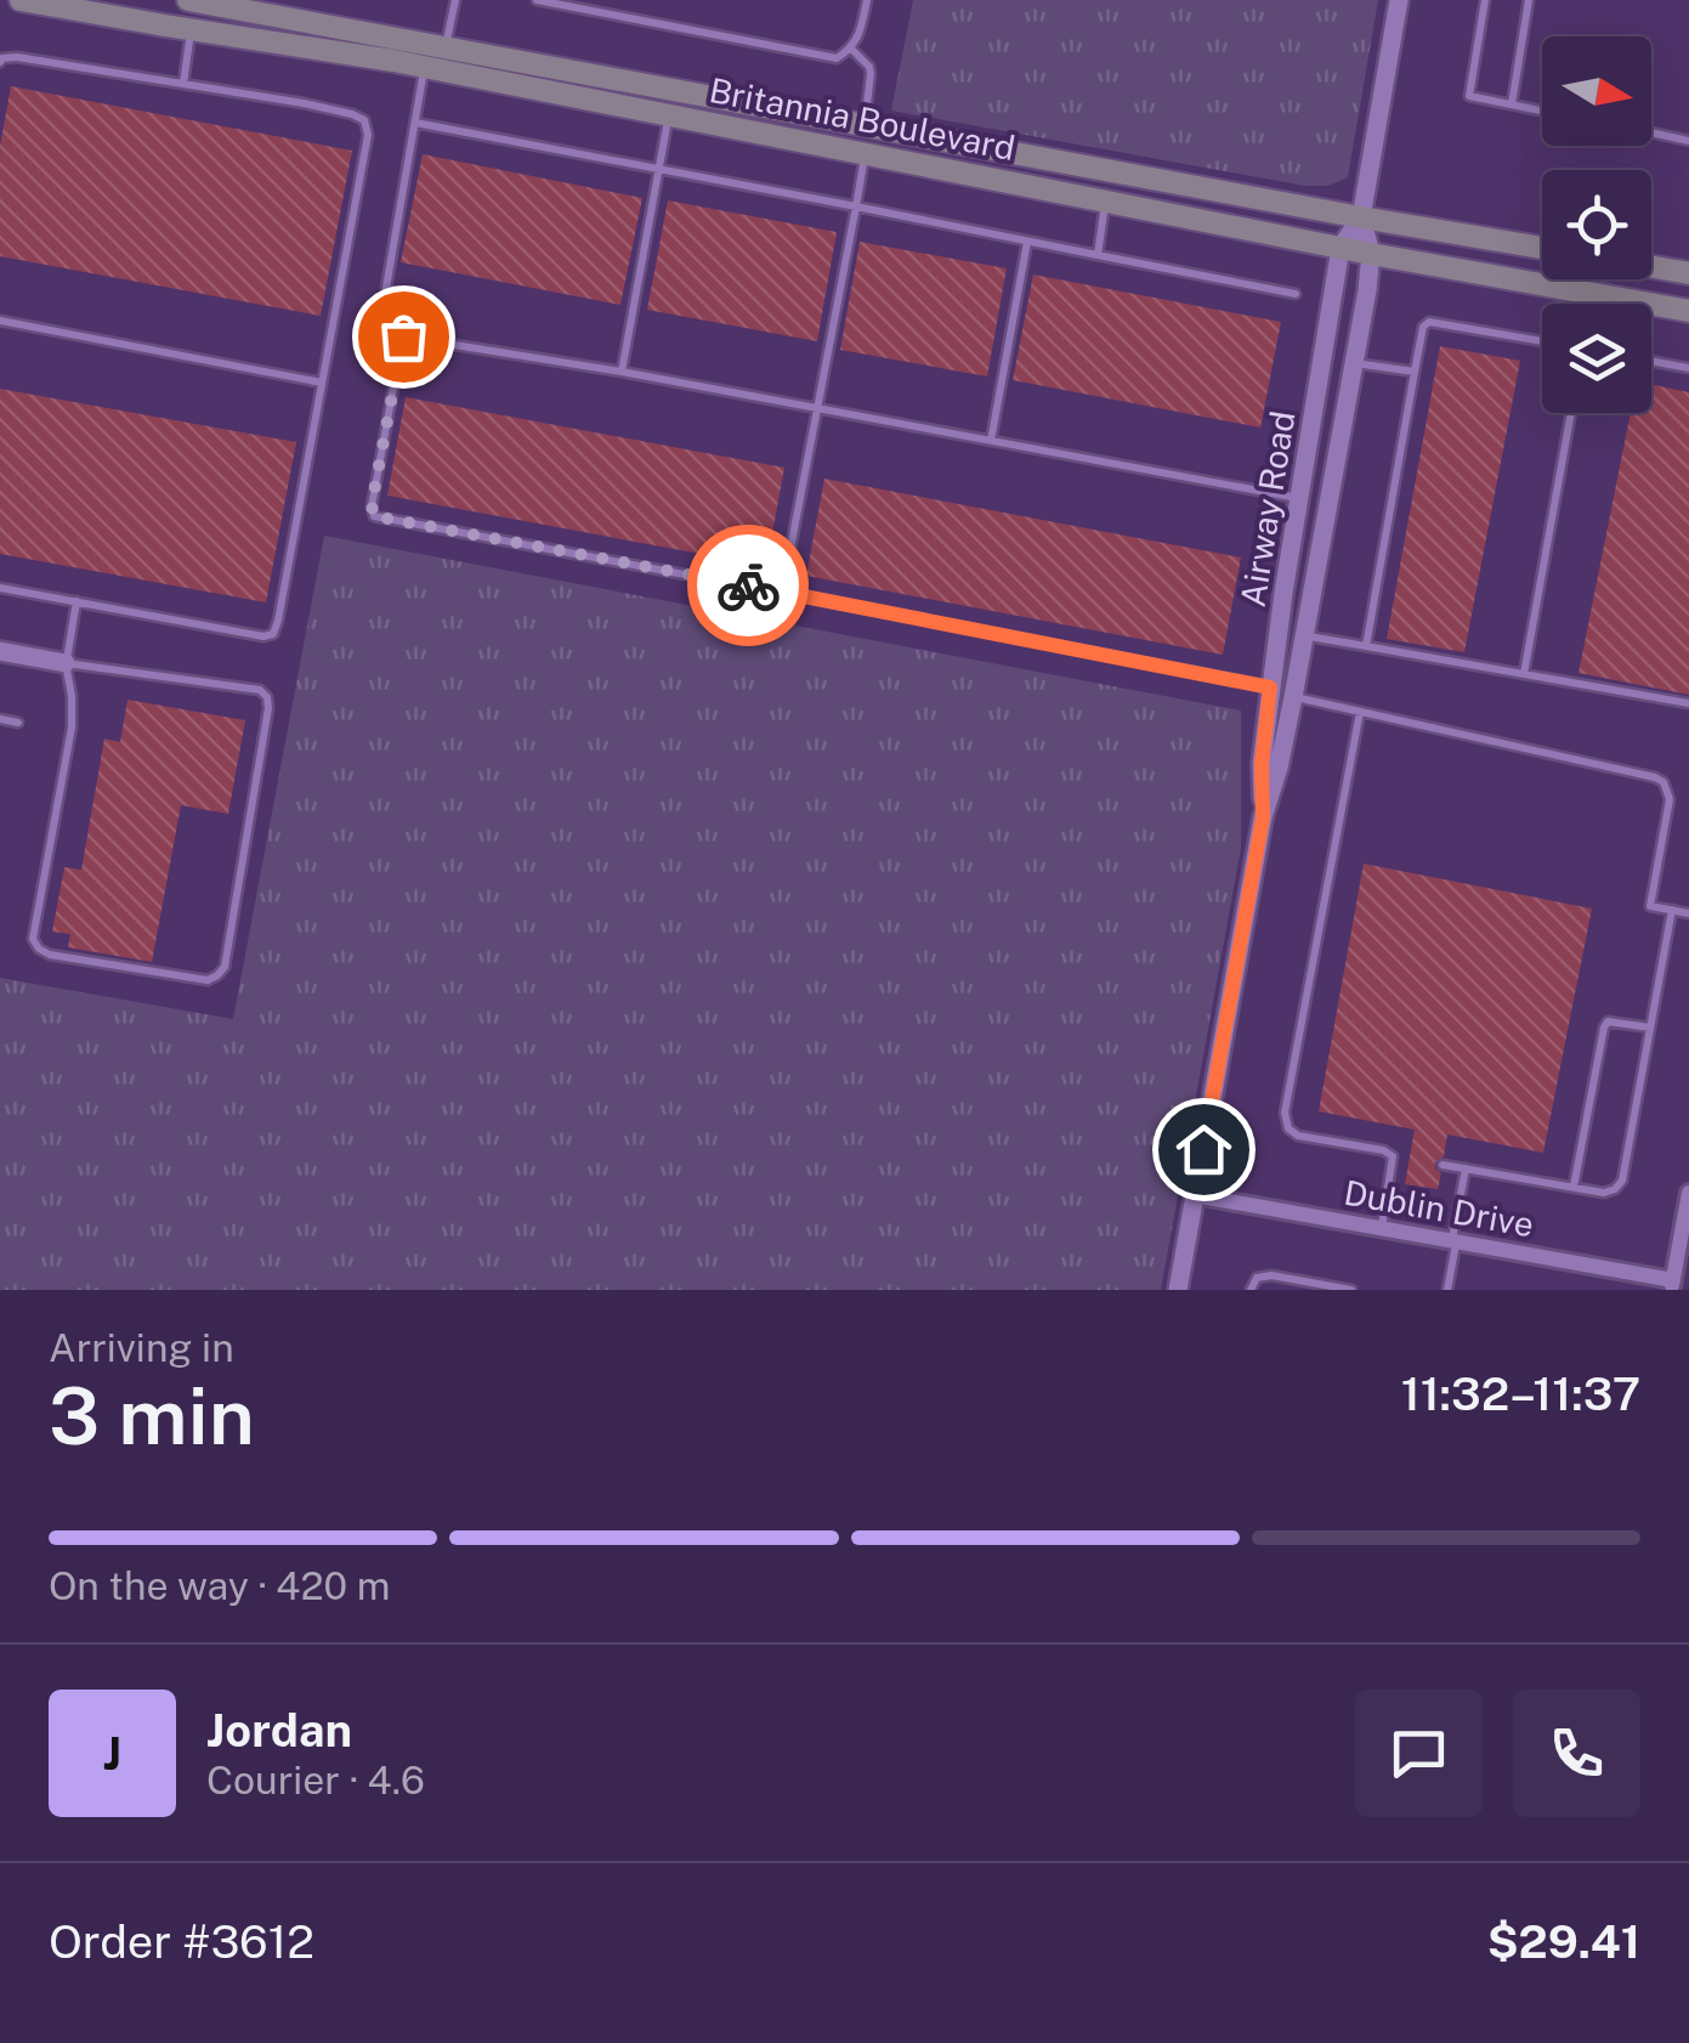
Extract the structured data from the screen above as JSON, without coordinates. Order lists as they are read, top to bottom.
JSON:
{
  "streets": {
    "main road": ["Britannia Boulevard"],
    "street": ["Airway Road", "Dublin Drive"]
  },
  "crossings": [
    ["Britannia Boulevard", "Airway Road"],
    ["Airway Road", "Dublin Drive"]
  ],
  "north": "right",
  "page": {
    "heading": ["3 min", "Arriving in", "11:32–11:37"],
    "panel": [
      "Jordan",
      "Courier · 4.6",
      "Order #3612",
      "$29.41"
    ],
    "bar": "On the way · 420 m",
    "round": "J"
  }
}
